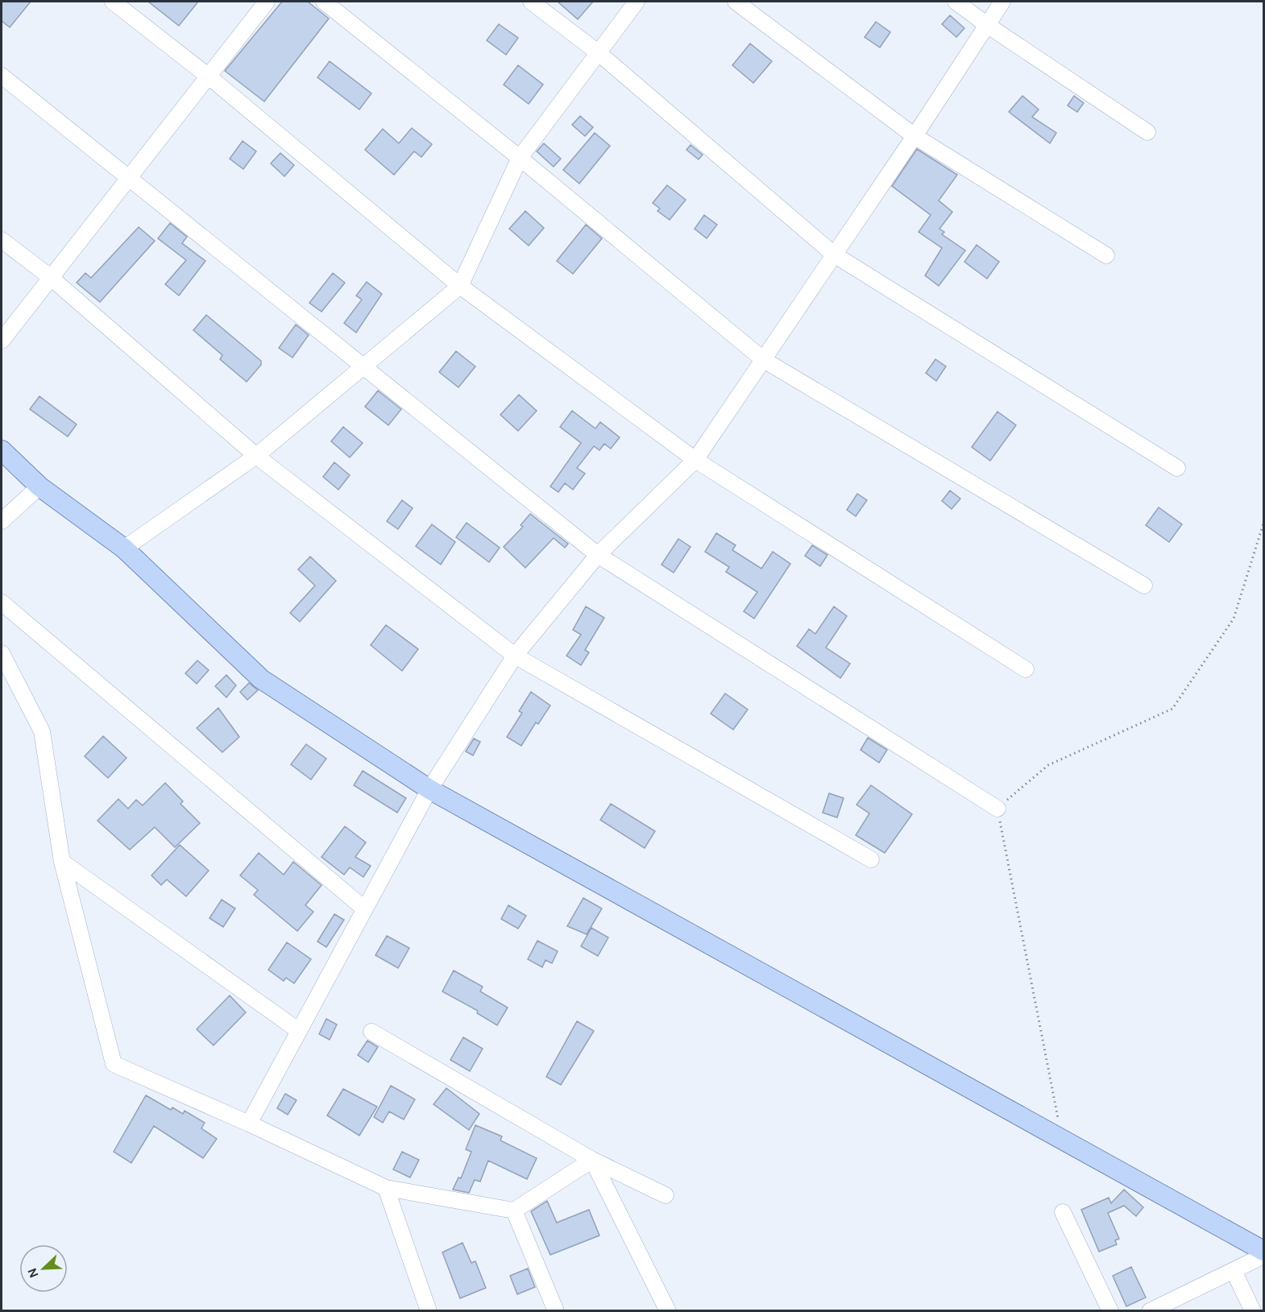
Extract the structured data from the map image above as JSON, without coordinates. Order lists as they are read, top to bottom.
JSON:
{
  "north": "bottom left"
}
